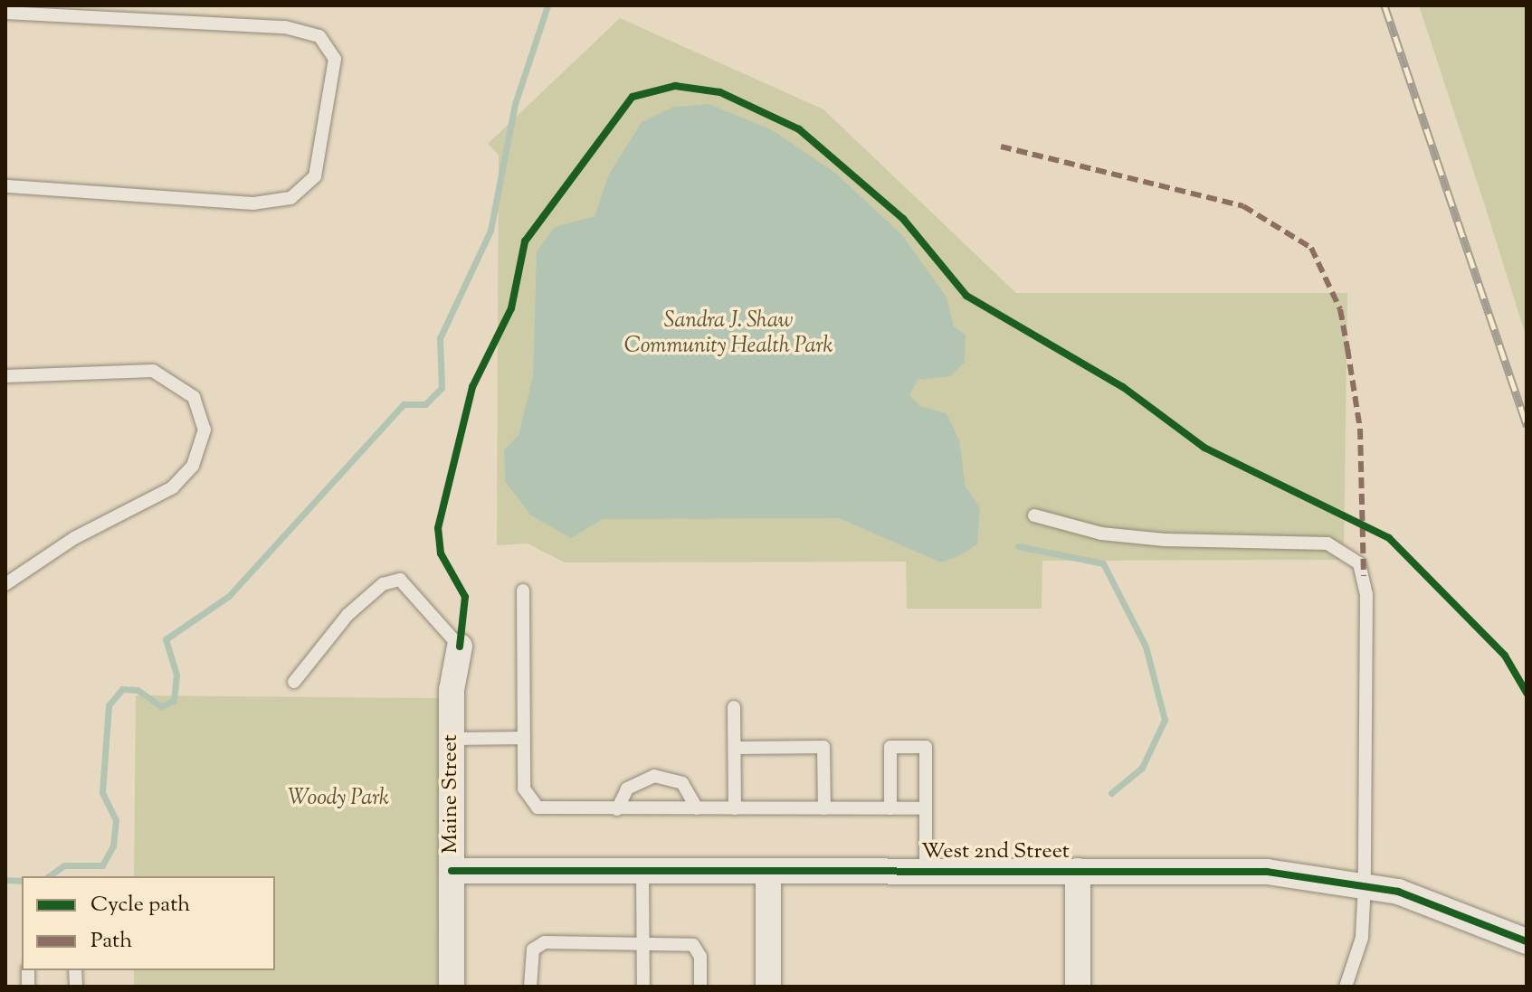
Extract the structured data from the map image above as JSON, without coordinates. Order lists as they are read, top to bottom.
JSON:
{
  "streets": {
    "street": ["Maine Street", "West 2nd Street"]
  },
  "crossings": [
    ["Maine Street", "West 2nd Street"]
  ],
  "parks": ["Sandra J. Shaw Community Health Park", "Woody Park"],
  "legend": ["Cycle path", "Path"]
}
